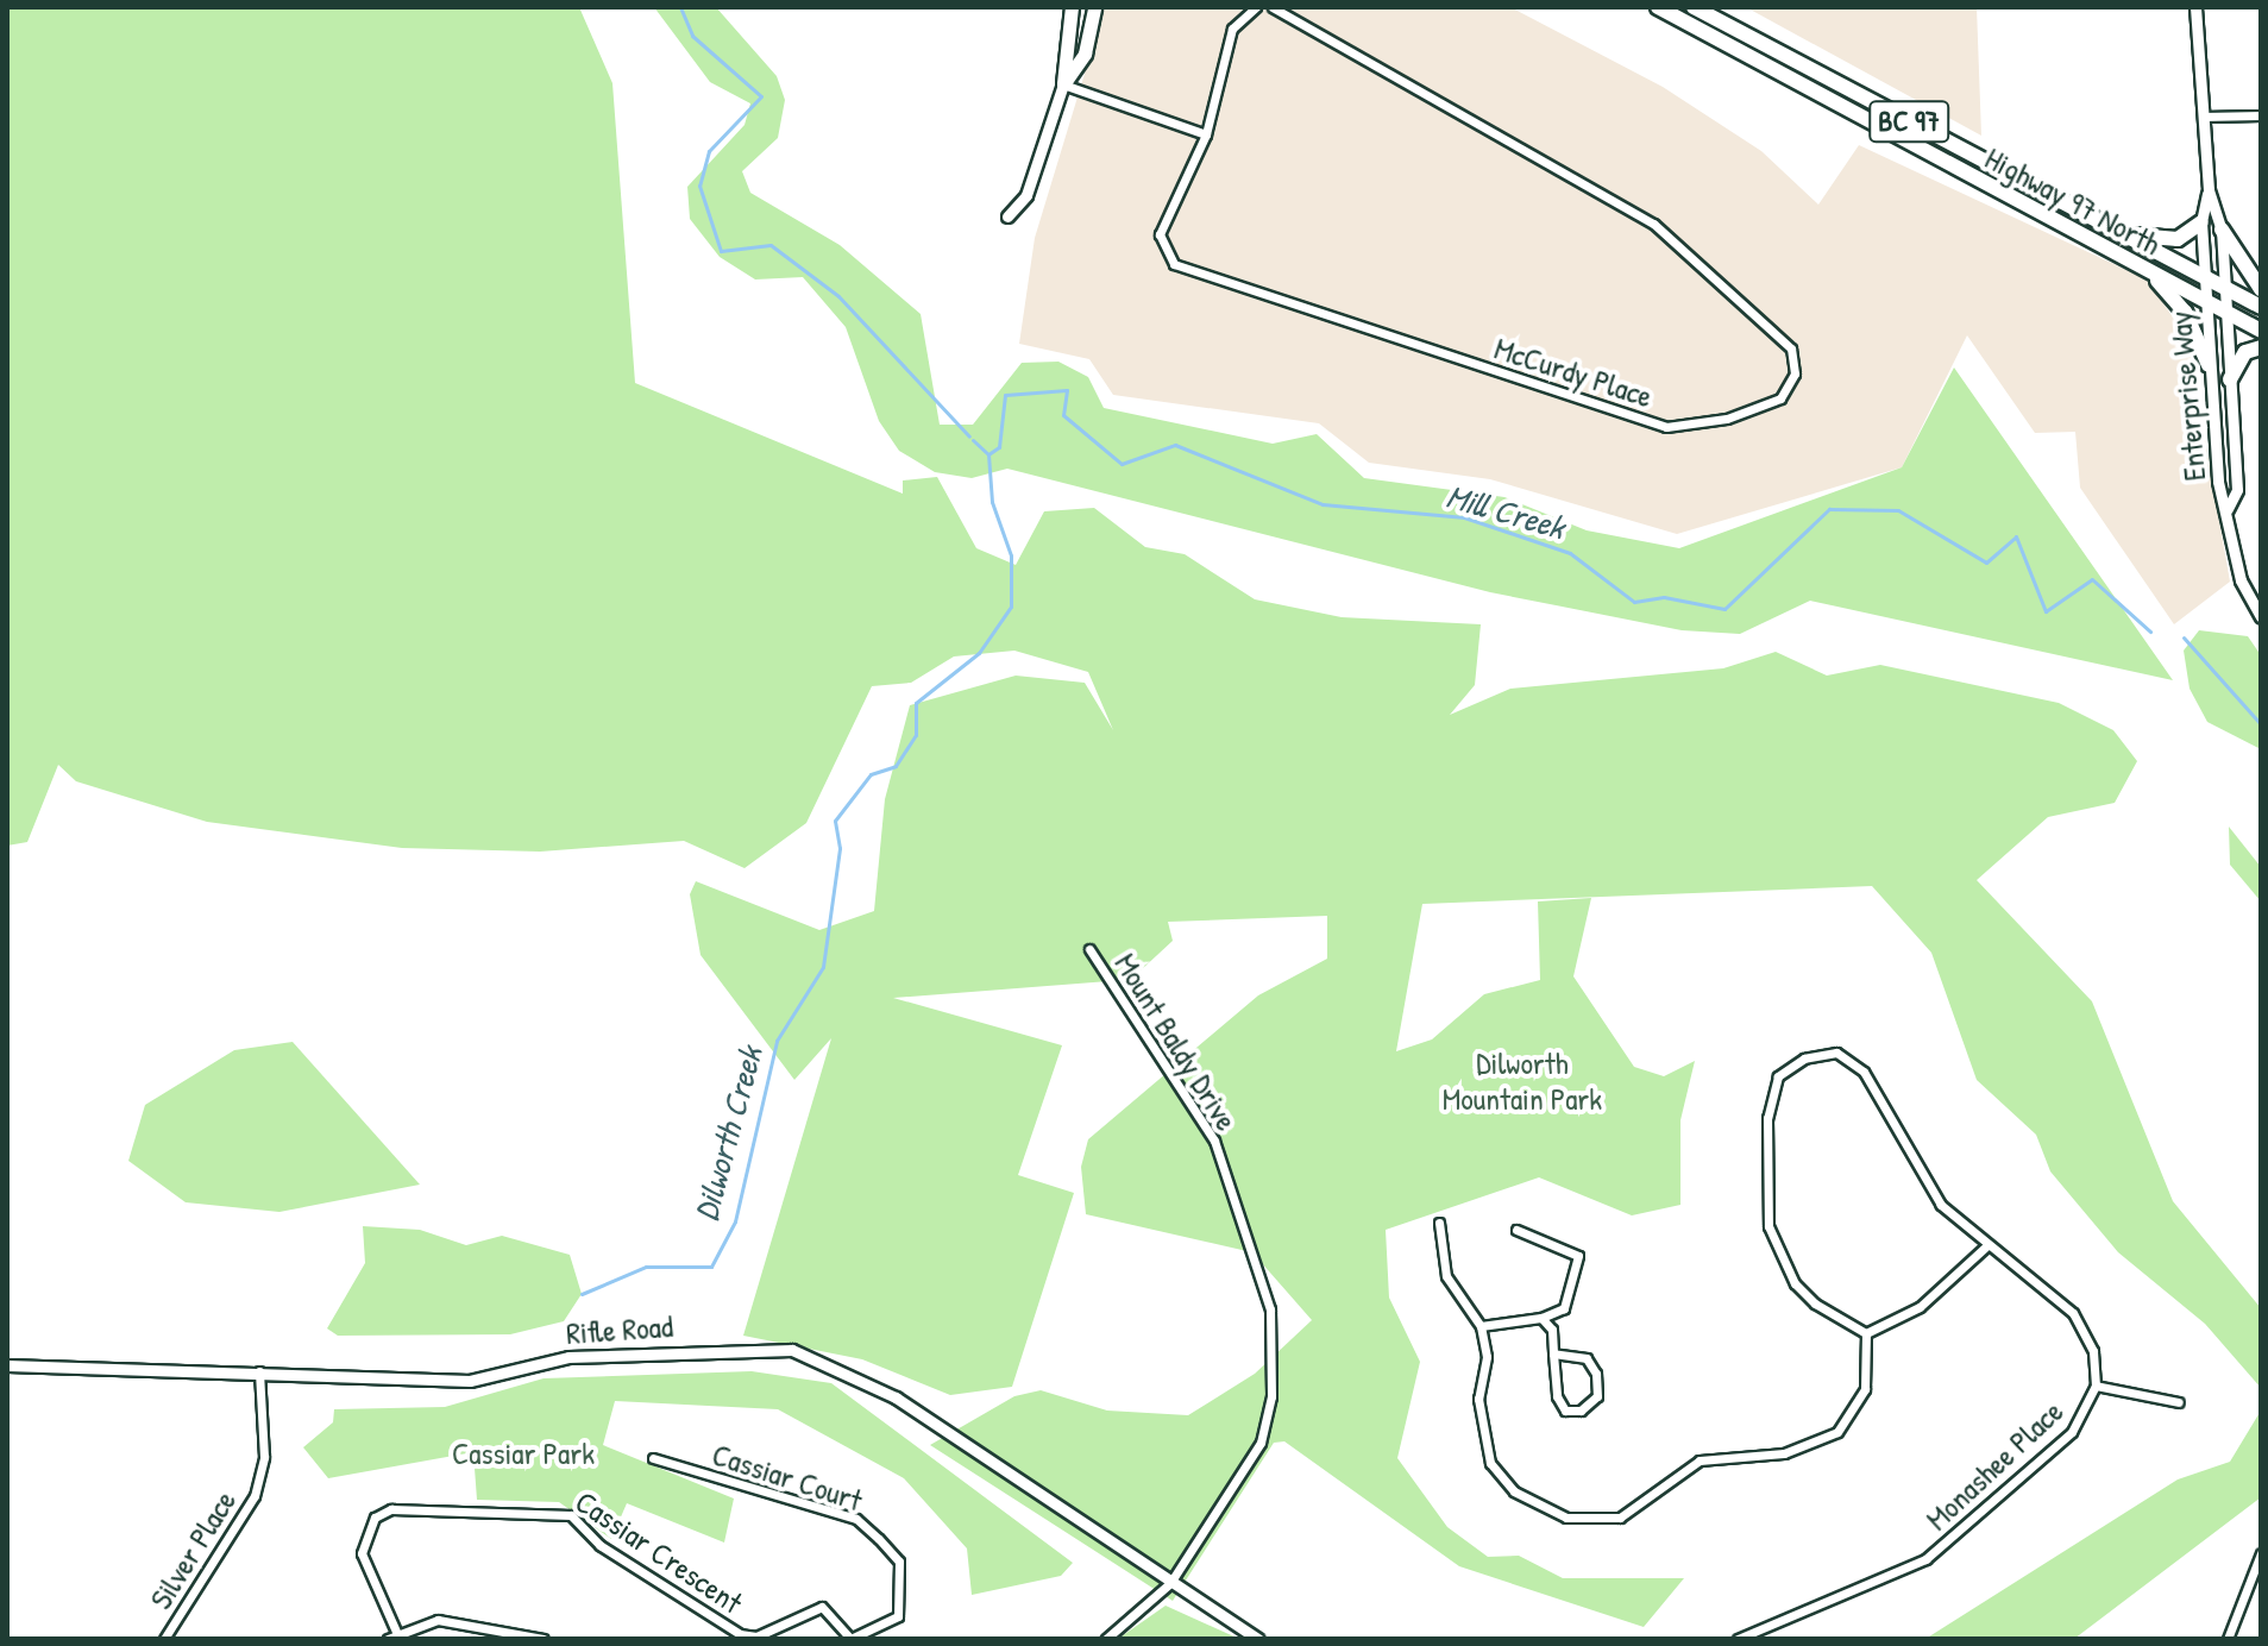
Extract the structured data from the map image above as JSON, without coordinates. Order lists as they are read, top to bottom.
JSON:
{
  "streets": {
    "highway": ["BC 97", "Highway 97 North"],
    "street": [
      "McCurdy Place",
      "Enterprise Way",
      "Mount Baldy Drive",
      "Rifle Road",
      "Monashee Place",
      "Cassiar Court",
      "Silver Place",
      "Cassiar Crescent"
    ]
  },
  "crossings": [
    ["Highway 97 North", "Enterprise Way"],
    ["Mount Baldy Drive", "Rifle Road"],
    ["Rifle Road", "Silver Place"],
    ["Cassiar Court", "Cassiar Crescent"]
  ],
  "water": ["Mill Creek", "Dilworth Creek"],
  "parks": ["Dilworth Mountain Park", "Cassiar Park"]
}
